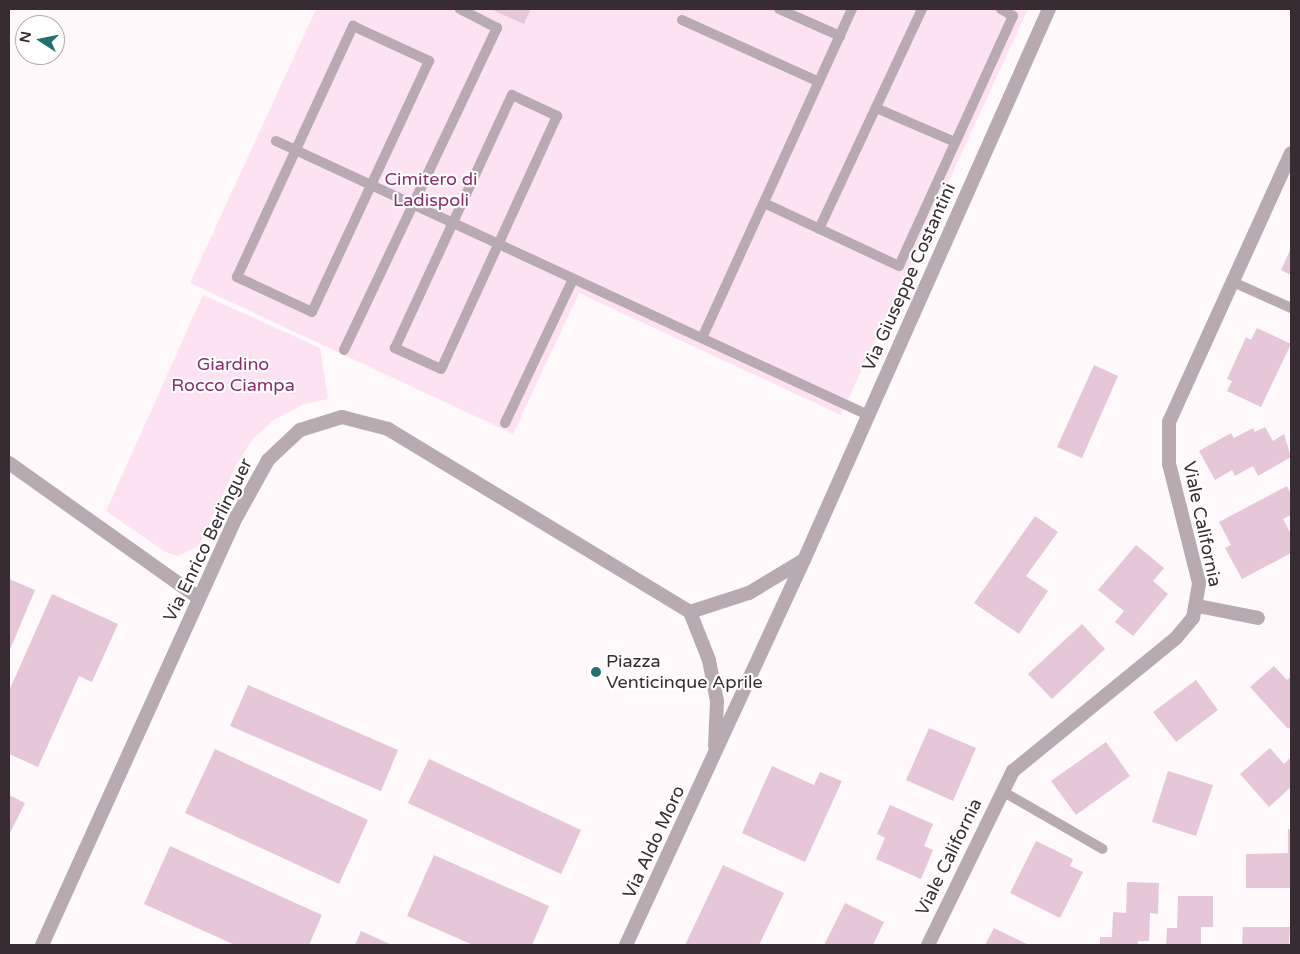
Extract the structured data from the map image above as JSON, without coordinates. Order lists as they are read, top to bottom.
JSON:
{
  "streets": {
    "street": [
      "Via Giuseppe Costantini",
      "Viale California",
      "Via Enrico Berlinguer",
      "Via Aldo Moro"
    ]
  },
  "crossings": [
    ["Via Giuseppe Costantini", "Via Aldo Moro"]
  ],
  "parks": ["Cimitero di Ladispoli", "Giardino Rocco Ciampa"],
  "places": ["Piazza Venticinque Aprile"],
  "north": "left"
}
